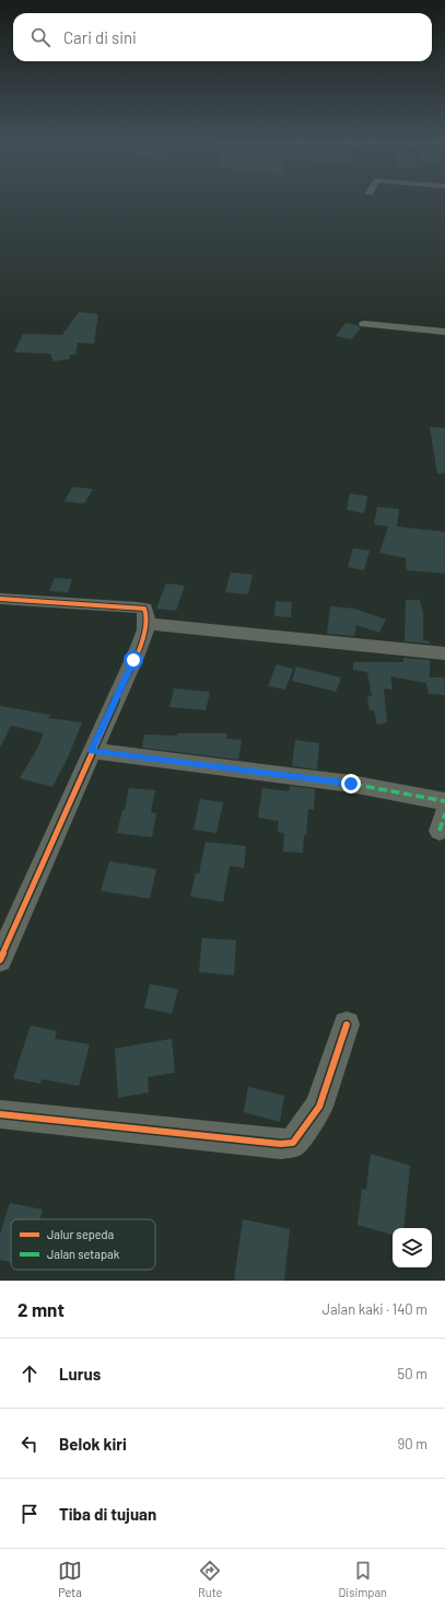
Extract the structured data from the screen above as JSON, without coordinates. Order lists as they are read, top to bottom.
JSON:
{
  "legend": ["Jalur sepeda", "Jalan setapak"],
  "page": {
    "search": "Cari di sini",
    "heading": ["2 mnt", "Jalan kaki · 140 m"],
    "list": [
      ["Lurus", "50 m"],
      ["Belok kiri", "90 m"],
      "Tiba di tujuan"
    ],
    "nav": ["Peta", "Rute", "Disimpan"]
  }
}
